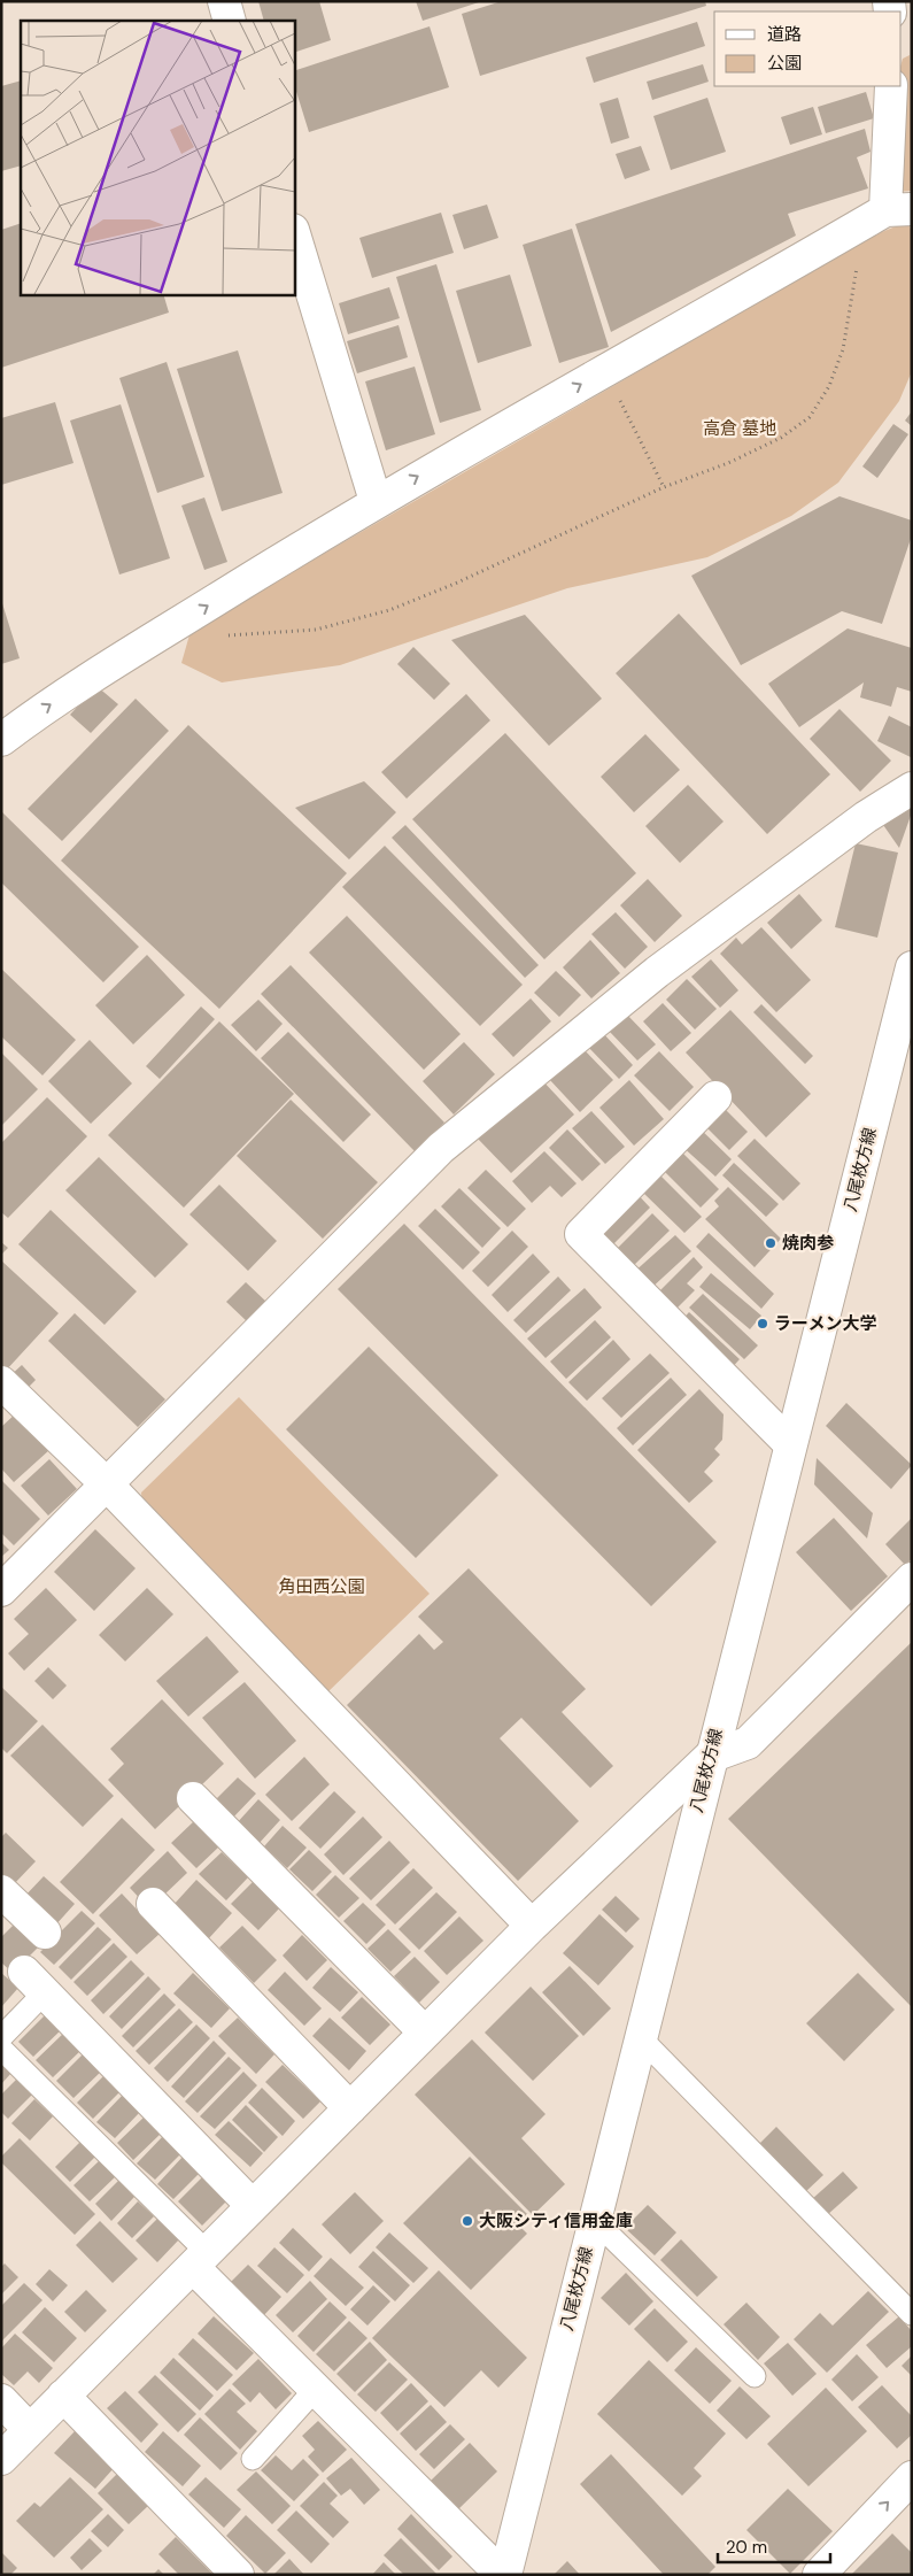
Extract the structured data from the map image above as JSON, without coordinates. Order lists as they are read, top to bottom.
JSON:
{
  "streets": {
    "street": ["八尾枚方線"]
  },
  "parks": ["高倉 墓地", "角田西公園"],
  "places": ["焼肉参", "ラーメン大学", "大阪シティ信用金庫"],
  "legend": ["道路", "公園"],
  "scale_bar": "20 m"
}
